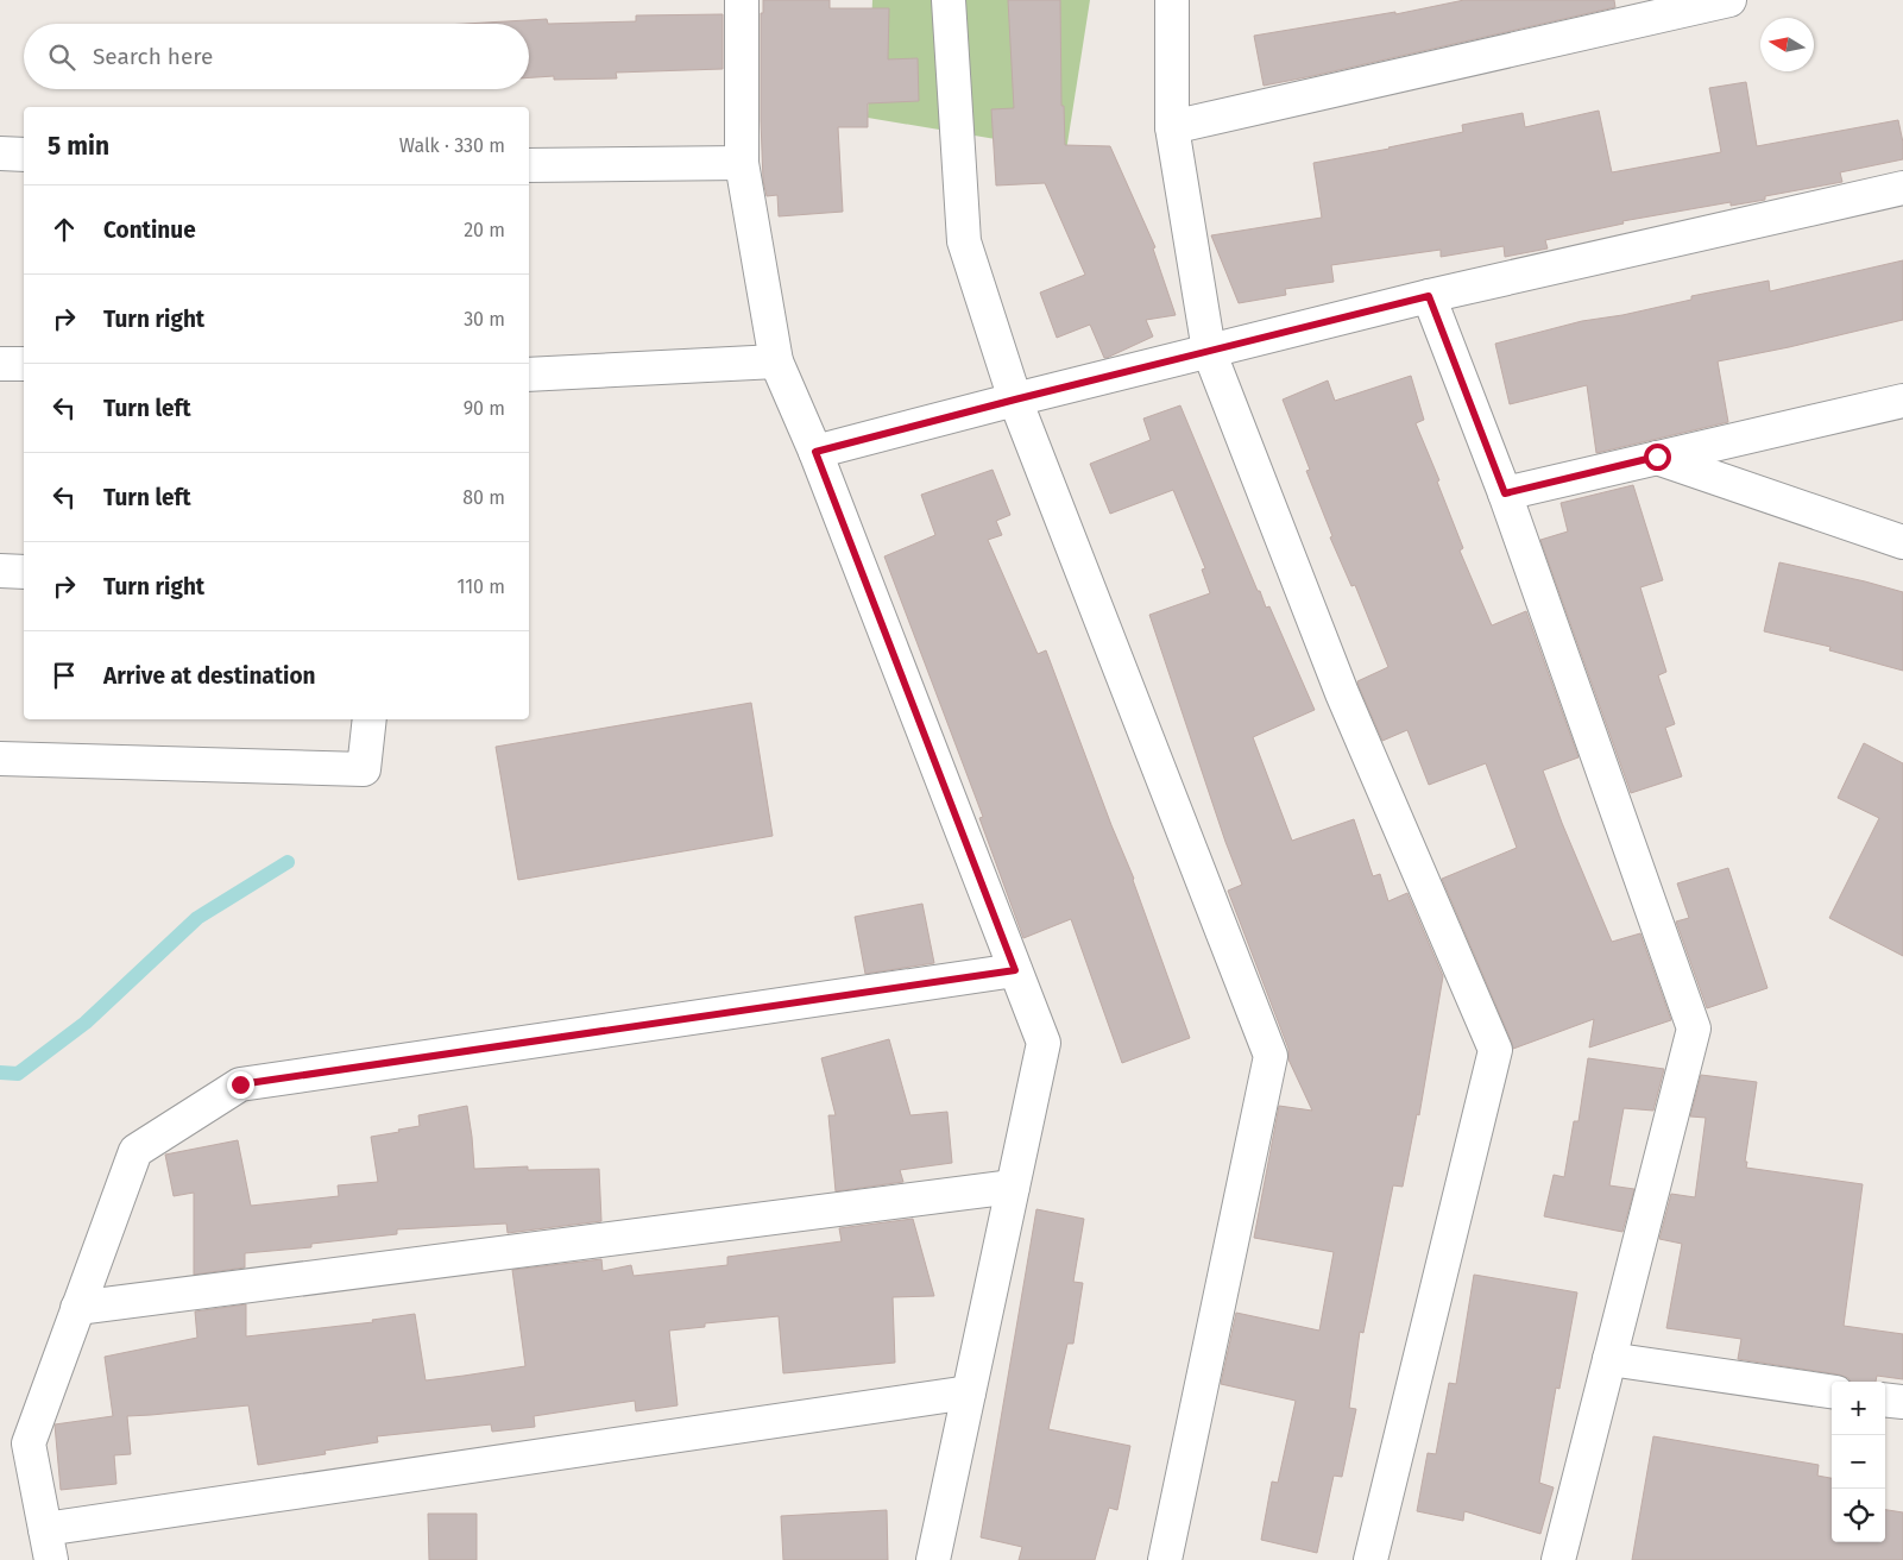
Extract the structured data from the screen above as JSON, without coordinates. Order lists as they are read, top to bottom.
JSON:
{
  "north": "left",
  "page": {
    "search": "Search here",
    "heading": ["5 min", "Walk · 330 m"],
    "list": [
      ["Continue", "20 m"],
      ["Turn right", "30 m"],
      ["Turn left", "90 m"],
      ["Turn left", "80 m"],
      ["Turn right", "110 m"],
      "Arrive at destination"
    ],
    "map_buttons": ["+", "−"]
  }
}
